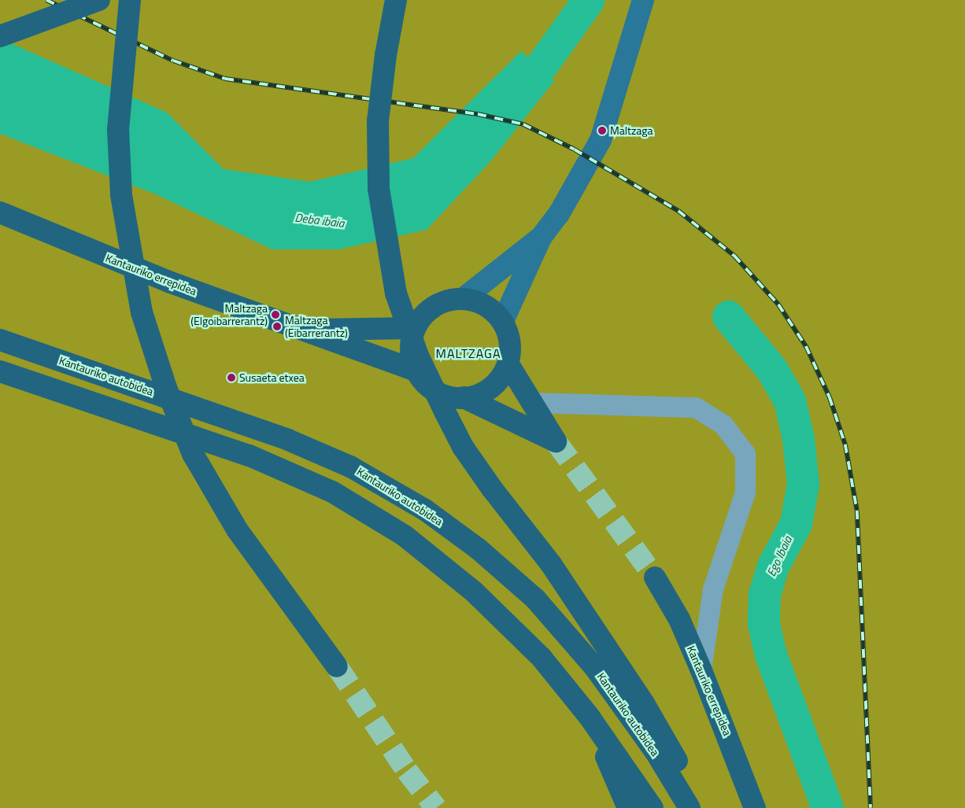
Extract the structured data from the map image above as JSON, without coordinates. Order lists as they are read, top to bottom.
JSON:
{
  "streets": {
    "highway": ["Kantauriko errepidea", "Kantauriko autobidea"]
  },
  "districts": ["MALTZAGA"],
  "water": ["Deba ibaia", "Ego Ibaia"],
  "places": [
    "Maltzaga",
    "Maltzaga (Elgoibarrerantz)",
    "Maltzaga (Eibarrerantz)",
    "Susaeta etxea"
  ]
}
